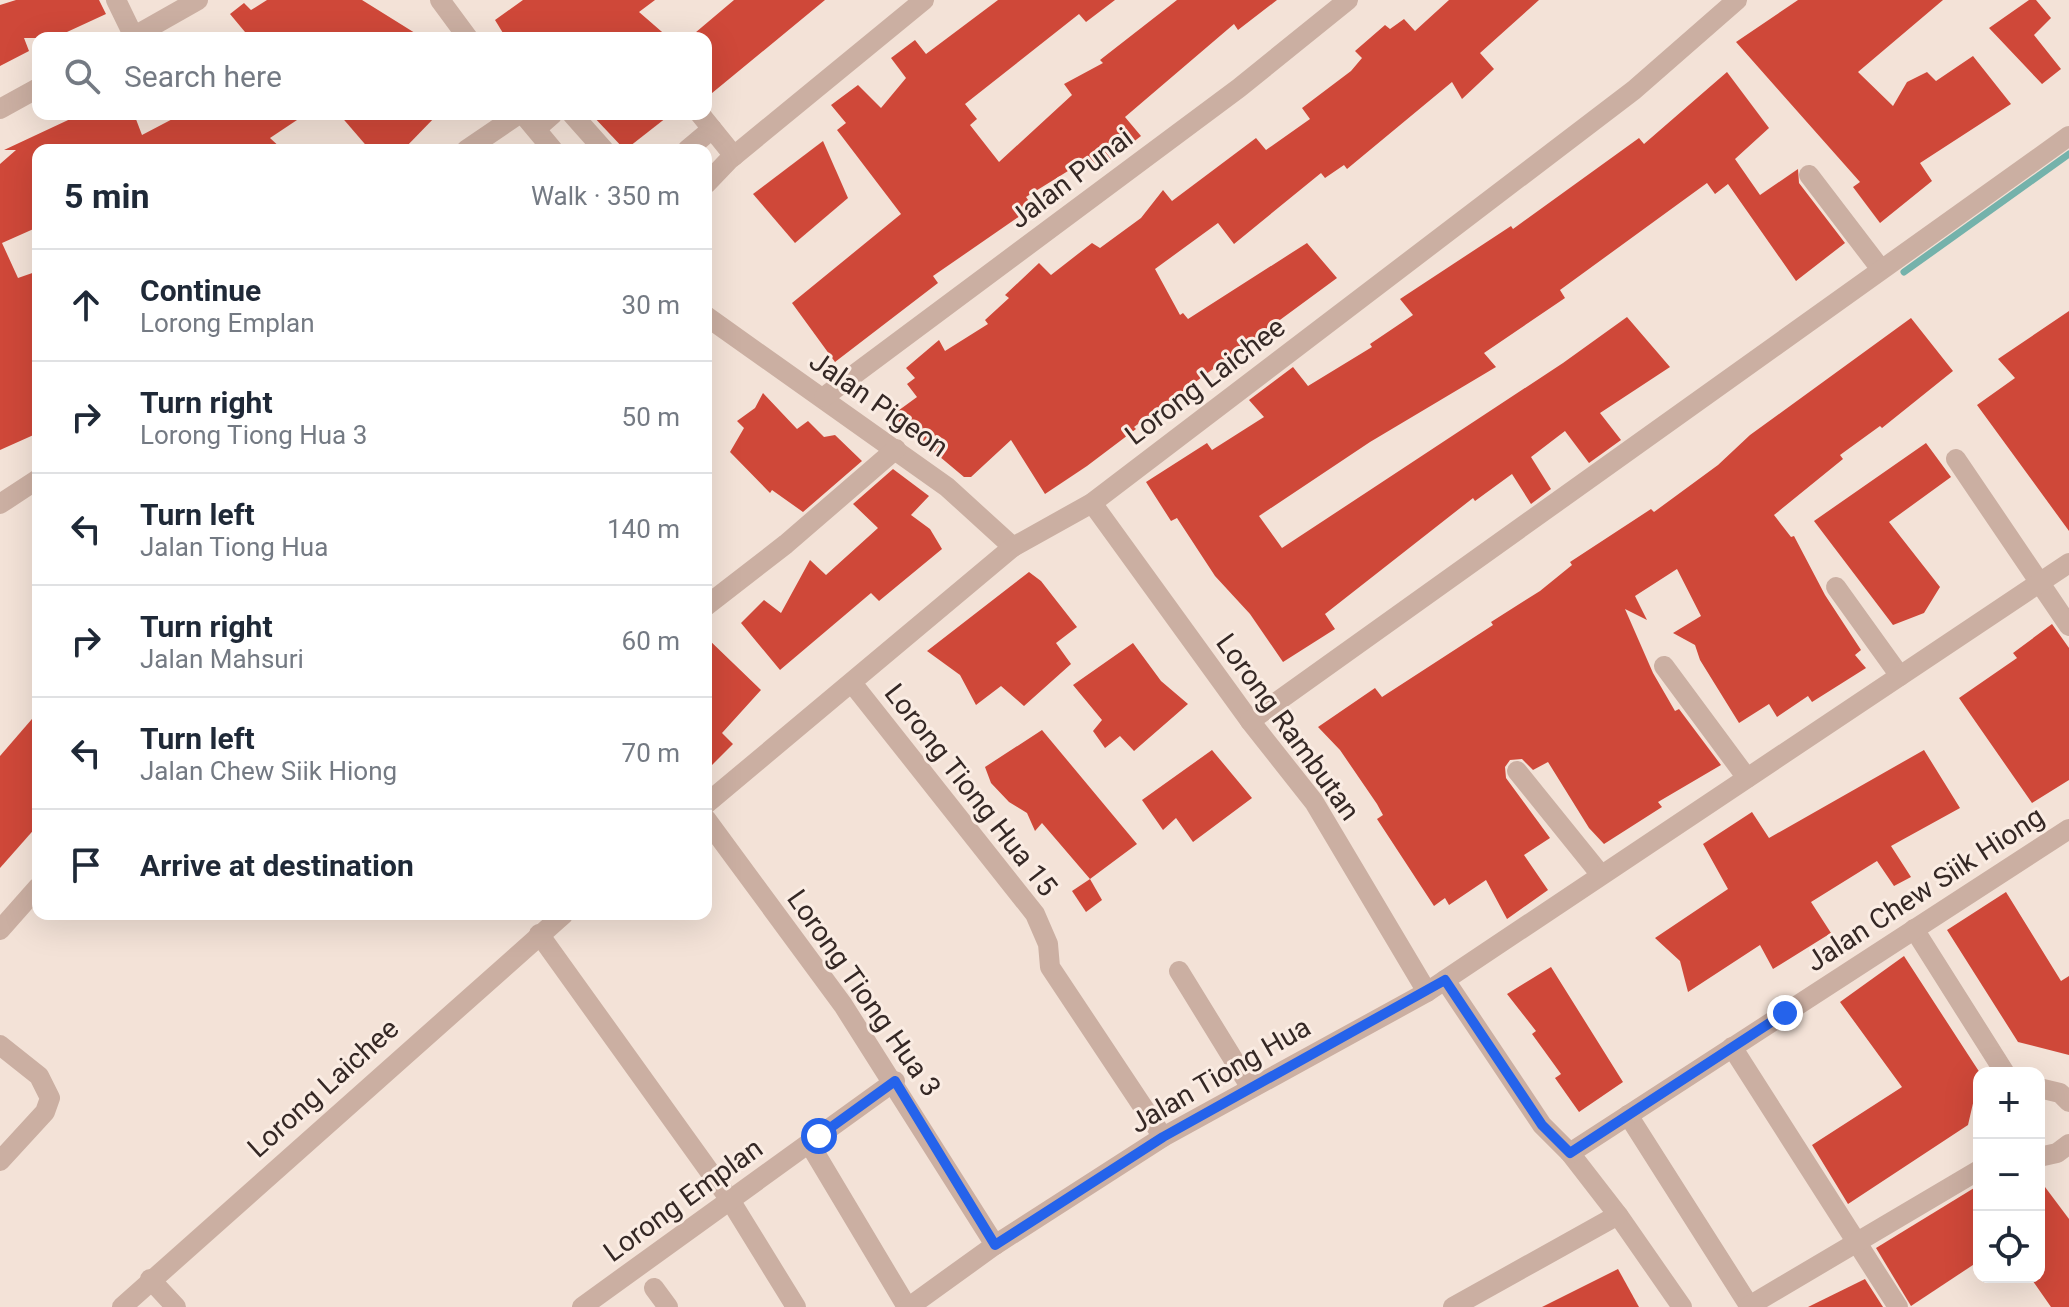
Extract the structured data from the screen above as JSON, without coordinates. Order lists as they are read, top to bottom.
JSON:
{
  "streets": {
    "street": [
      "Jalan Punai",
      "Lorong Laichee",
      "Jalan Pigeon",
      "Lorong Rambutan",
      "Lorong Tiong Hua 15",
      "Jalan Chew Siik Hiong",
      "Lorong Tiong Hua 3",
      "Jalan Tiong Hua",
      "Lorong Emplan"
    ]
  },
  "crossings": [
    ["Jalan Punai", "Jalan Pigeon"],
    ["Lorong Laichee", "Jalan Pigeon"],
    ["Lorong Laichee", "Lorong Rambutan"],
    ["Lorong Laichee", "Lorong Tiong Hua 15"],
    ["Lorong Rambutan", "Jalan Tiong Hua"],
    ["Lorong Tiong Hua 15", "Jalan Tiong Hua"],
    ["Lorong Tiong Hua 3", "Jalan Tiong Hua"],
    ["Lorong Tiong Hua 3", "Lorong Emplan"]
  ],
  "page": {
    "search": "Search here",
    "heading": ["5 min", "Walk · 350 m"],
    "list": [
      ["Continue", "Lorong Emplan", "30 m"],
      ["Turn right", "Lorong Tiong Hua 3", "50 m"],
      ["Turn left", "Jalan Tiong Hua", "140 m"],
      ["Turn right", "Jalan Mahsuri", "60 m"],
      ["Turn left", "Jalan Chew Siik Hiong", "70 m"],
      "Arrive at destination"
    ],
    "map_buttons": ["+", "−"]
  }
}
